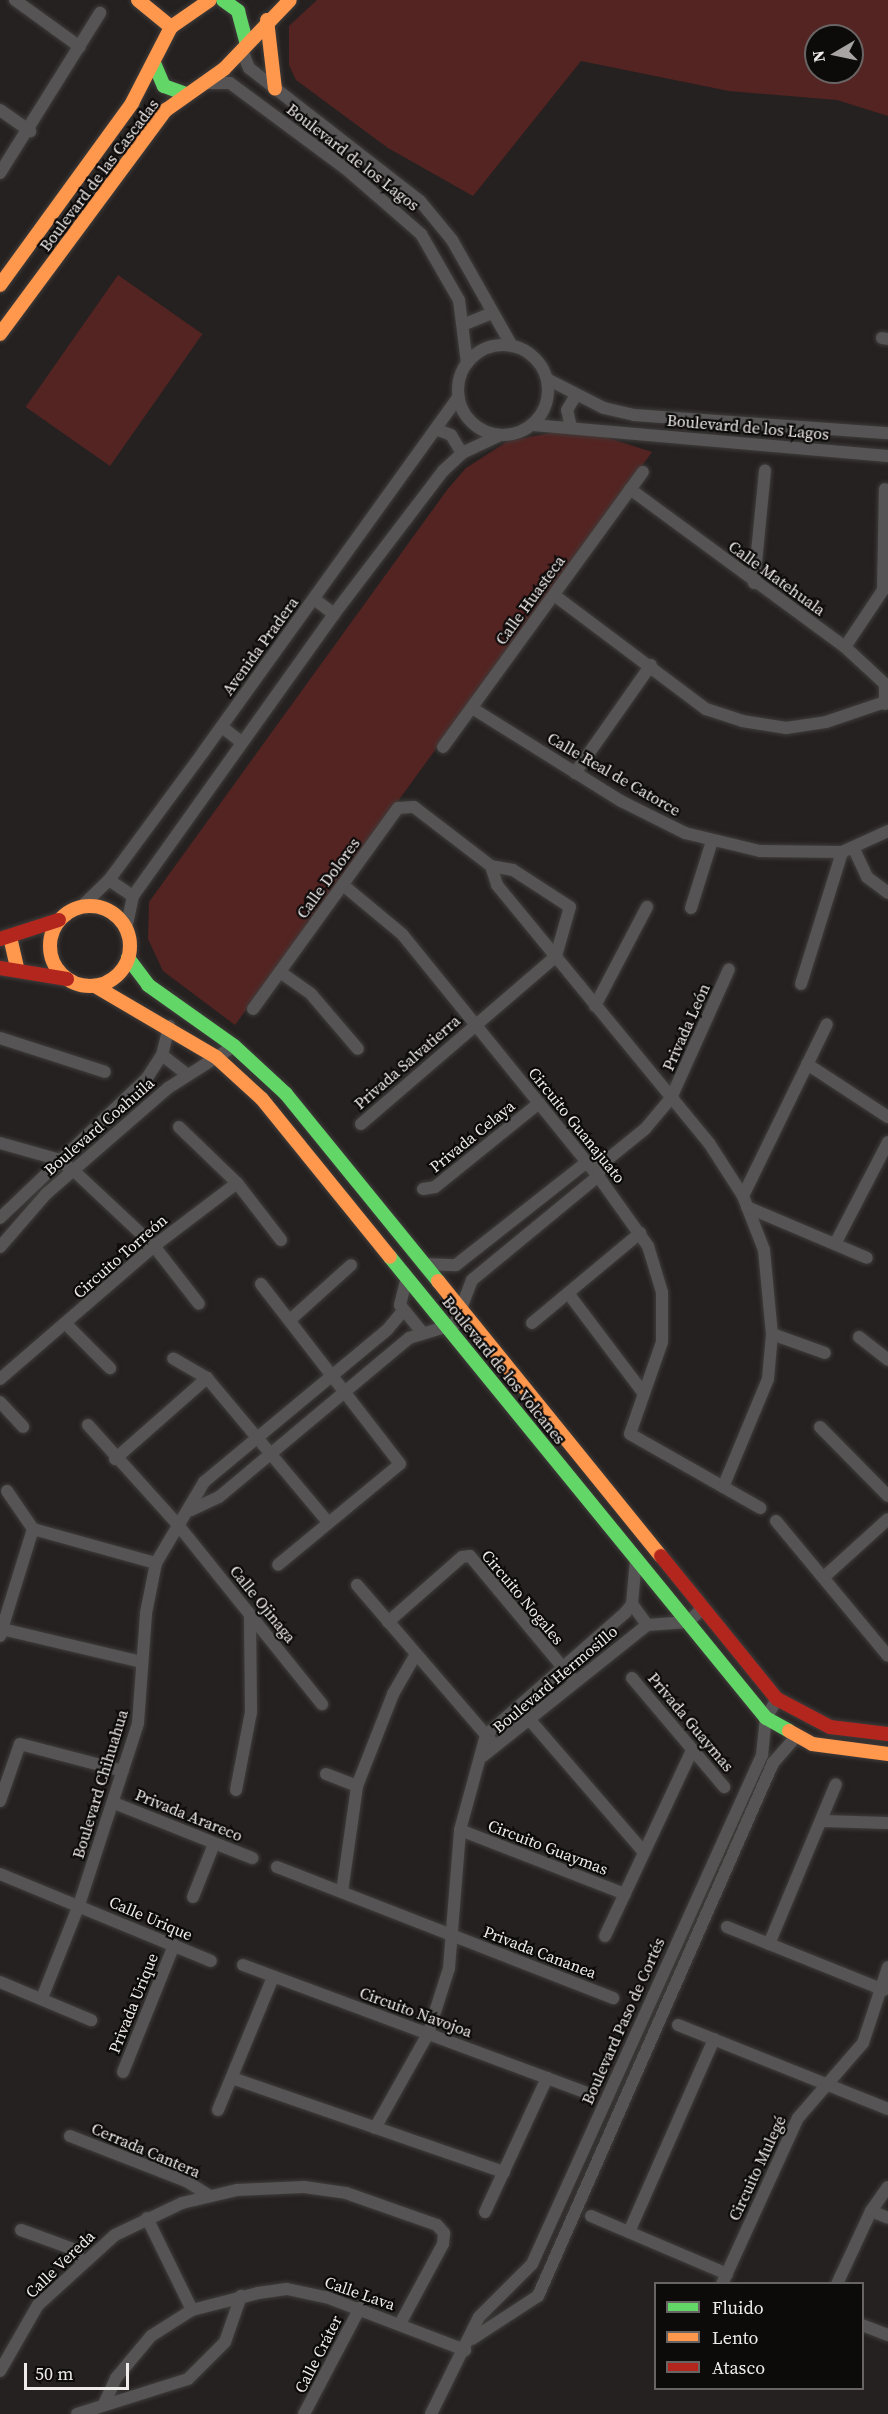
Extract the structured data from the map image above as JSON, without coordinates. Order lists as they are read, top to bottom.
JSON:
{
  "streets": {
    "street": [
      "Boulevard de los Lagos",
      "Boulevard de las Cascadas",
      "Calle Matehuala",
      "Calle Huasteca",
      "Avenida Pradera",
      "Calle Real de Catorce",
      "Calle Dolores",
      "Privada León",
      "Privada Salvatierra",
      "Circuito Guanajuato",
      "Boulevard Coahuila",
      "Privada Celaya",
      "Circuito Torreón",
      "Boulevard de los Volcanes",
      "Circuito Nogales",
      "Calle Ojinaga",
      "Boulevard Hermosillo",
      "Privada Guaymas",
      "Boulevard Chihuahua",
      "Privada Arareco",
      "Circuito Guaymas",
      "Calle Urique",
      "Privada Cananea",
      "Privada Urique",
      "Circuito Navojoa",
      "Boulevard Paso de Cortés",
      "Cerrada Cantera",
      "Circuito Mulegé",
      "Calle Vereda",
      "Calle Lava",
      "Calle Cráter"
    ]
  },
  "crossings": [
    ["Boulevard de los Lagos", "Boulevard de las Cascadas"],
    ["Boulevard de los Lagos", "Avenida Pradera"],
    ["Calle Matehuala", "Calle Huasteca"],
    ["Calle Huasteca", "Calle Real de Catorce"],
    ["Avenida Pradera", "Boulevard de los Volcanes"],
    ["Calle Dolores", "Circuito Guanajuato"],
    ["Privada Salvatierra", "Circuito Guanajuato"],
    ["Circuito Guanajuato", "Privada Celaya"],
    ["Boulevard Coahuila", "Boulevard de los Volcanes"],
    ["Boulevard de los Volcanes", "Boulevard Paso de Cortés"],
    ["Circuito Nogales", "Boulevard Hermosillo"],
    ["Calle Ojinaga", "Boulevard Chihuahua"],
    ["Boulevard Hermosillo", "Circuito Guaymas"],
    ["Boulevard Hermosillo", "Privada Cananea"],
    ["Boulevard Hermosillo", "Circuito Navojoa"],
    ["Boulevard Chihuahua", "Privada Arareco"],
    ["Boulevard Chihuahua", "Calle Urique"],
    ["Calle Urique", "Privada Urique"],
    ["Boulevard Paso de Cortés", "Calle Lava"],
    ["Cerrada Cantera", "Calle Vereda"],
    ["Calle Vereda", "Calle Lava"],
    ["Calle Lava", "Calle Cráter"]
  ],
  "legend": ["Fluido", "Lento", "Atasco"],
  "scale_bar": "50 m",
  "north": "left"
}
